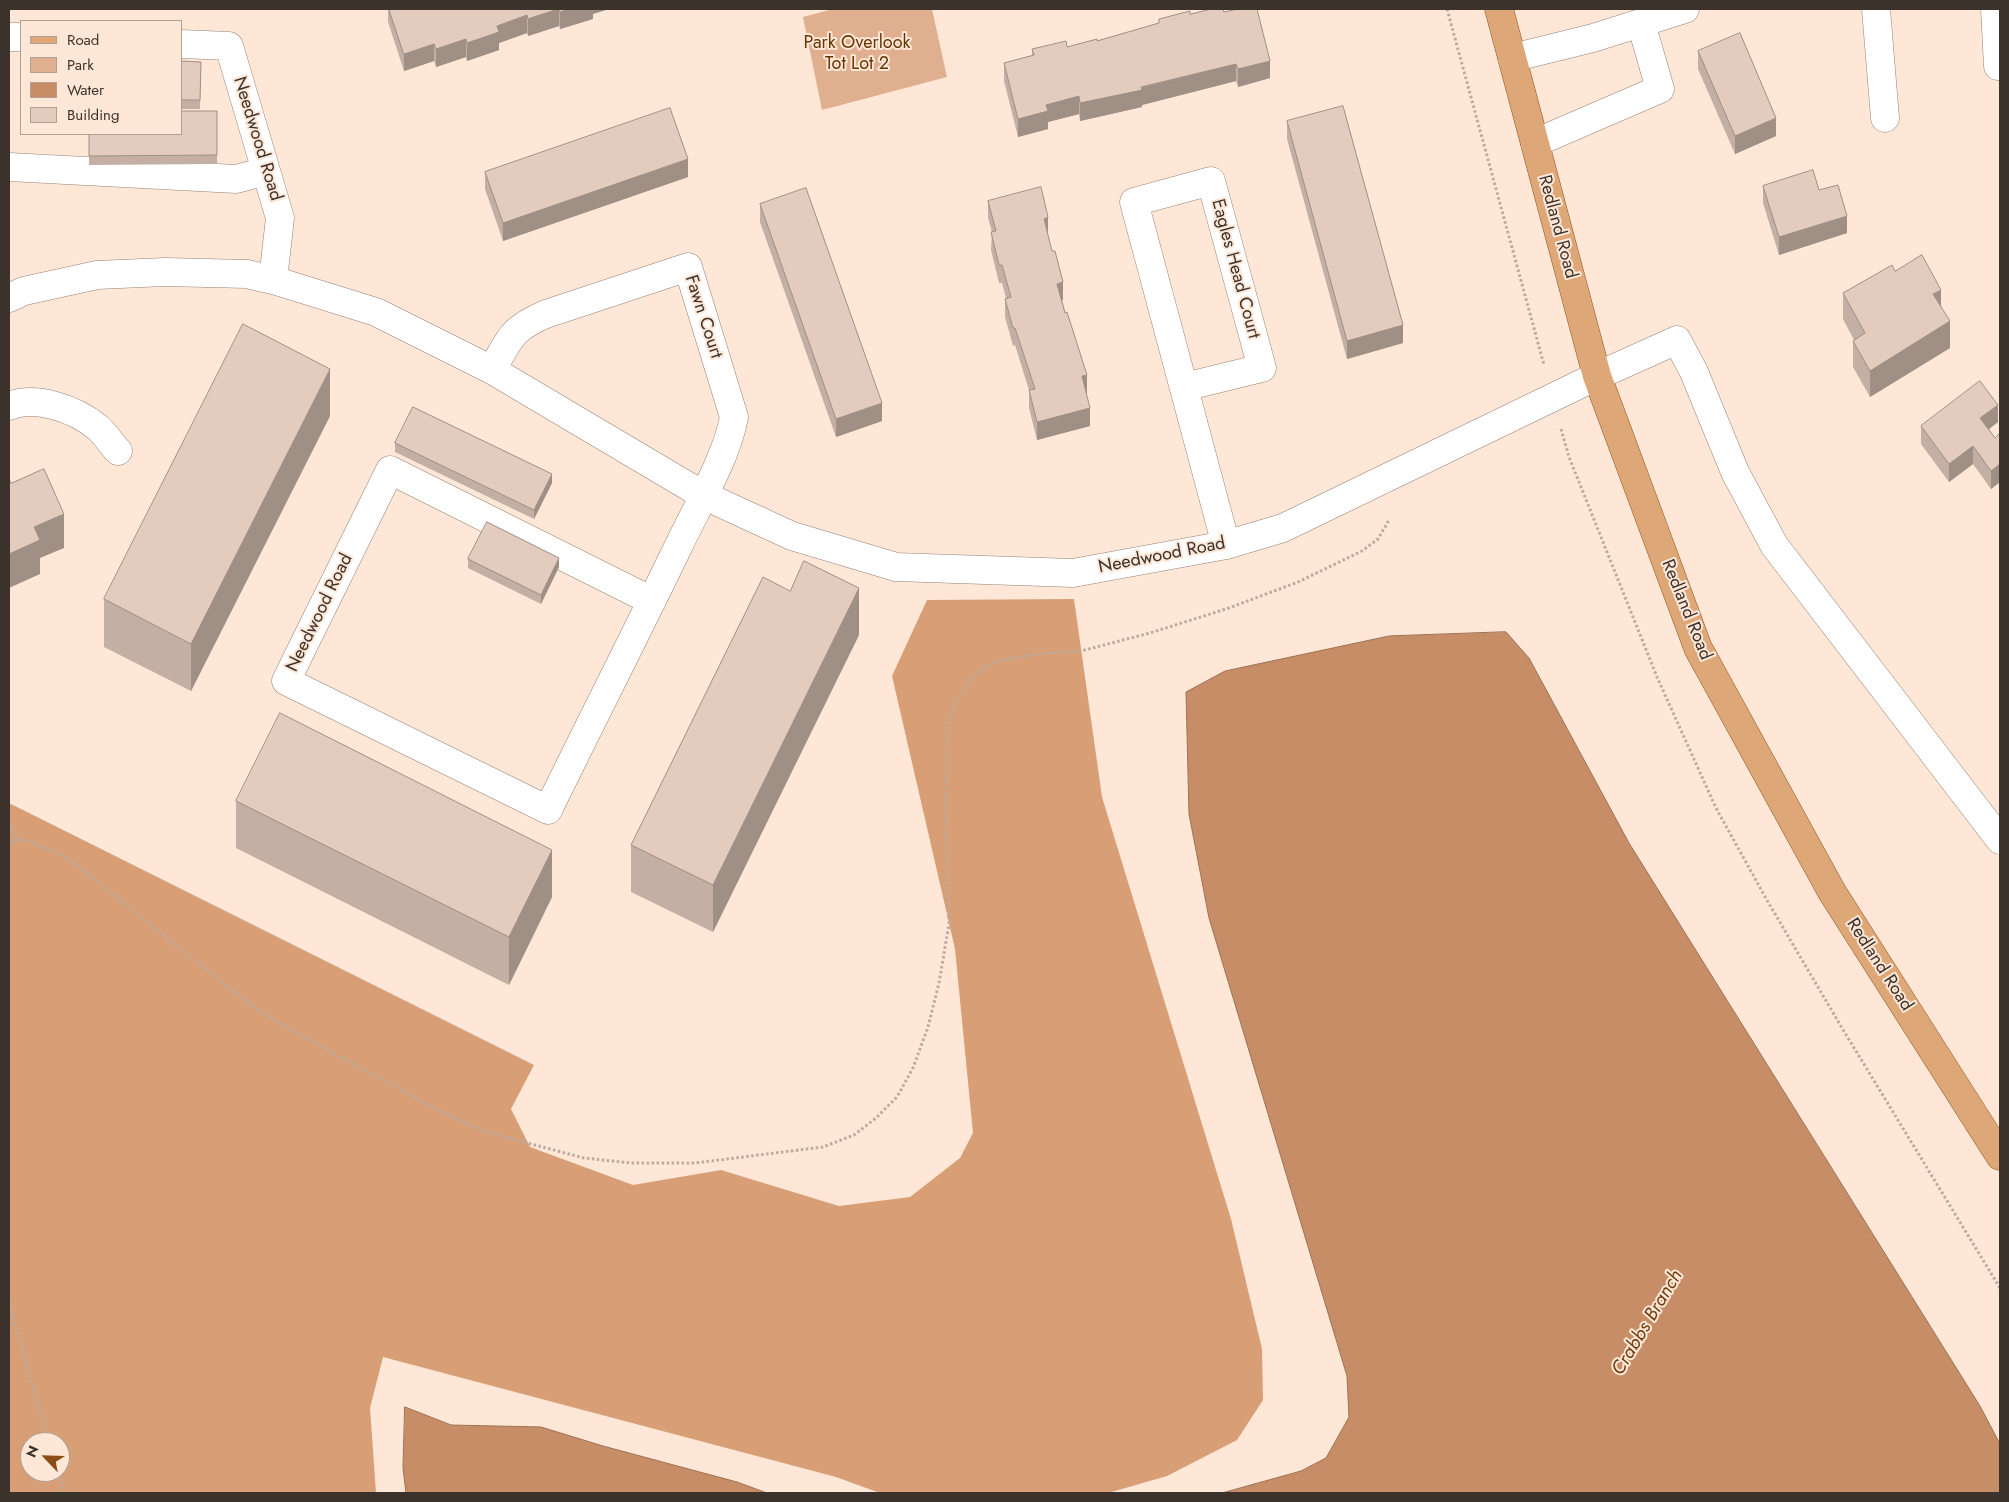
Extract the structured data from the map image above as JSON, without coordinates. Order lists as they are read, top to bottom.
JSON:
{
  "streets": {
    "main road": ["Redland Road"],
    "street": ["Needwood Road", "Eagles Head Court", "Fawn Court"]
  },
  "crossings": [
    ["Needwood Road", "Redland Road"],
    ["Needwood Road", "Eagles Head Court"],
    ["Needwood Road", "Fawn Court"]
  ],
  "water": ["Crabbs Branch"],
  "parks": ["Park Overlook Tot Lot 2"],
  "legend": [
    "Road",
    "Park",
    "Water",
    "Building"
  ],
  "north": "top left"
}
